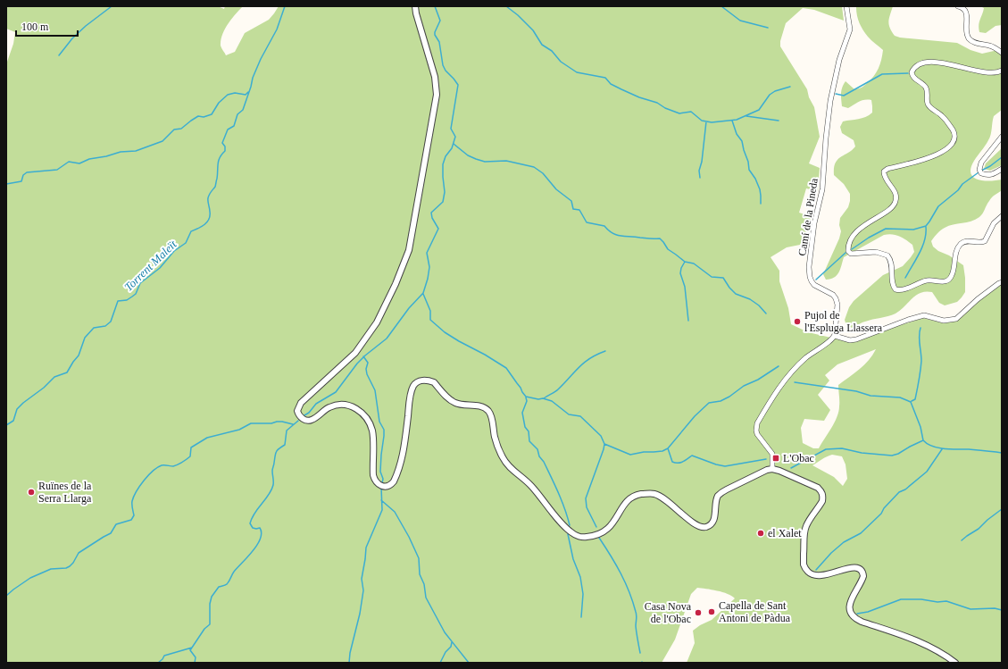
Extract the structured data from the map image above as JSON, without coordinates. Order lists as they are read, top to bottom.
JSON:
{
  "streets": {
    "street": ["Camí de la Pineda"]
  },
  "water": ["Torrent Maleït"],
  "places": {
    "other": [
      "Pujol de l'Espluga Llassera",
      "Ruïnes de la Serra Llarga",
      "el Xalet",
      "Capella de Sant Antoni de Pàdua",
      "Casa Nova de l'Obac"
    ],
    "transit": ["L'Obac"]
  },
  "scale_bar": "100 m"
}
